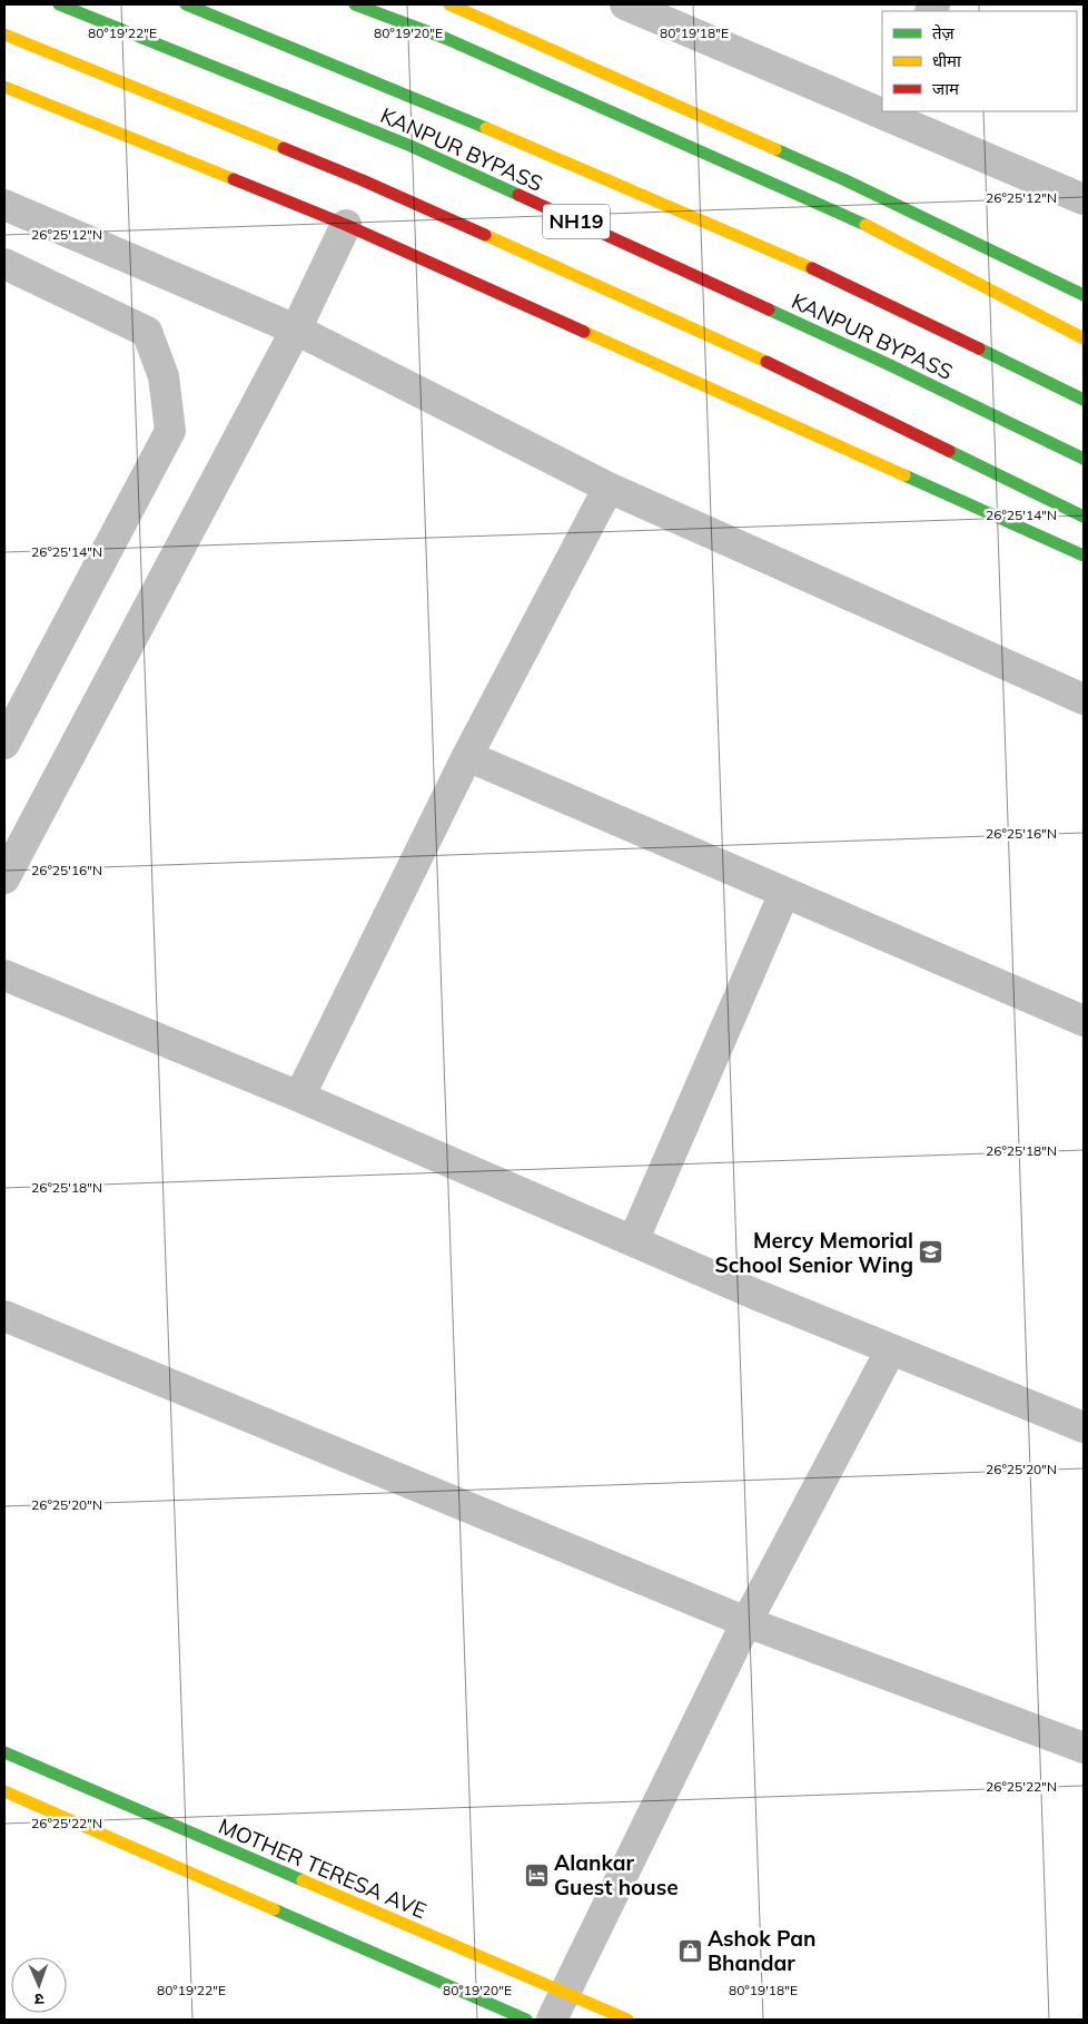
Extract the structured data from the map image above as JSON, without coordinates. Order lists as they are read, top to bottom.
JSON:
{
  "streets": {
    "main road": ["KANPUR BYPASS", "NH19", "MOTHER TERESA AVE"]
  },
  "places": {
    "school or university": ["Mercy Memorial School Senior Wing"],
    "hotel": ["Alankar Guest house"],
    "shop": ["Ashok Pan Bhandar"]
  },
  "legend": ["तेज़", "धीमा", "जाम"],
  "north": "bottom",
  "coordinates": [
    "80°19'22\"E",
    "80°19'20\"E",
    "80°19'18\"E",
    "26°25'12\"N",
    "26°25'14\"N",
    "26°25'16\"N",
    "26°25'18\"N",
    "26°25'20\"N",
    "26°25'22\"N"
  ]
}
